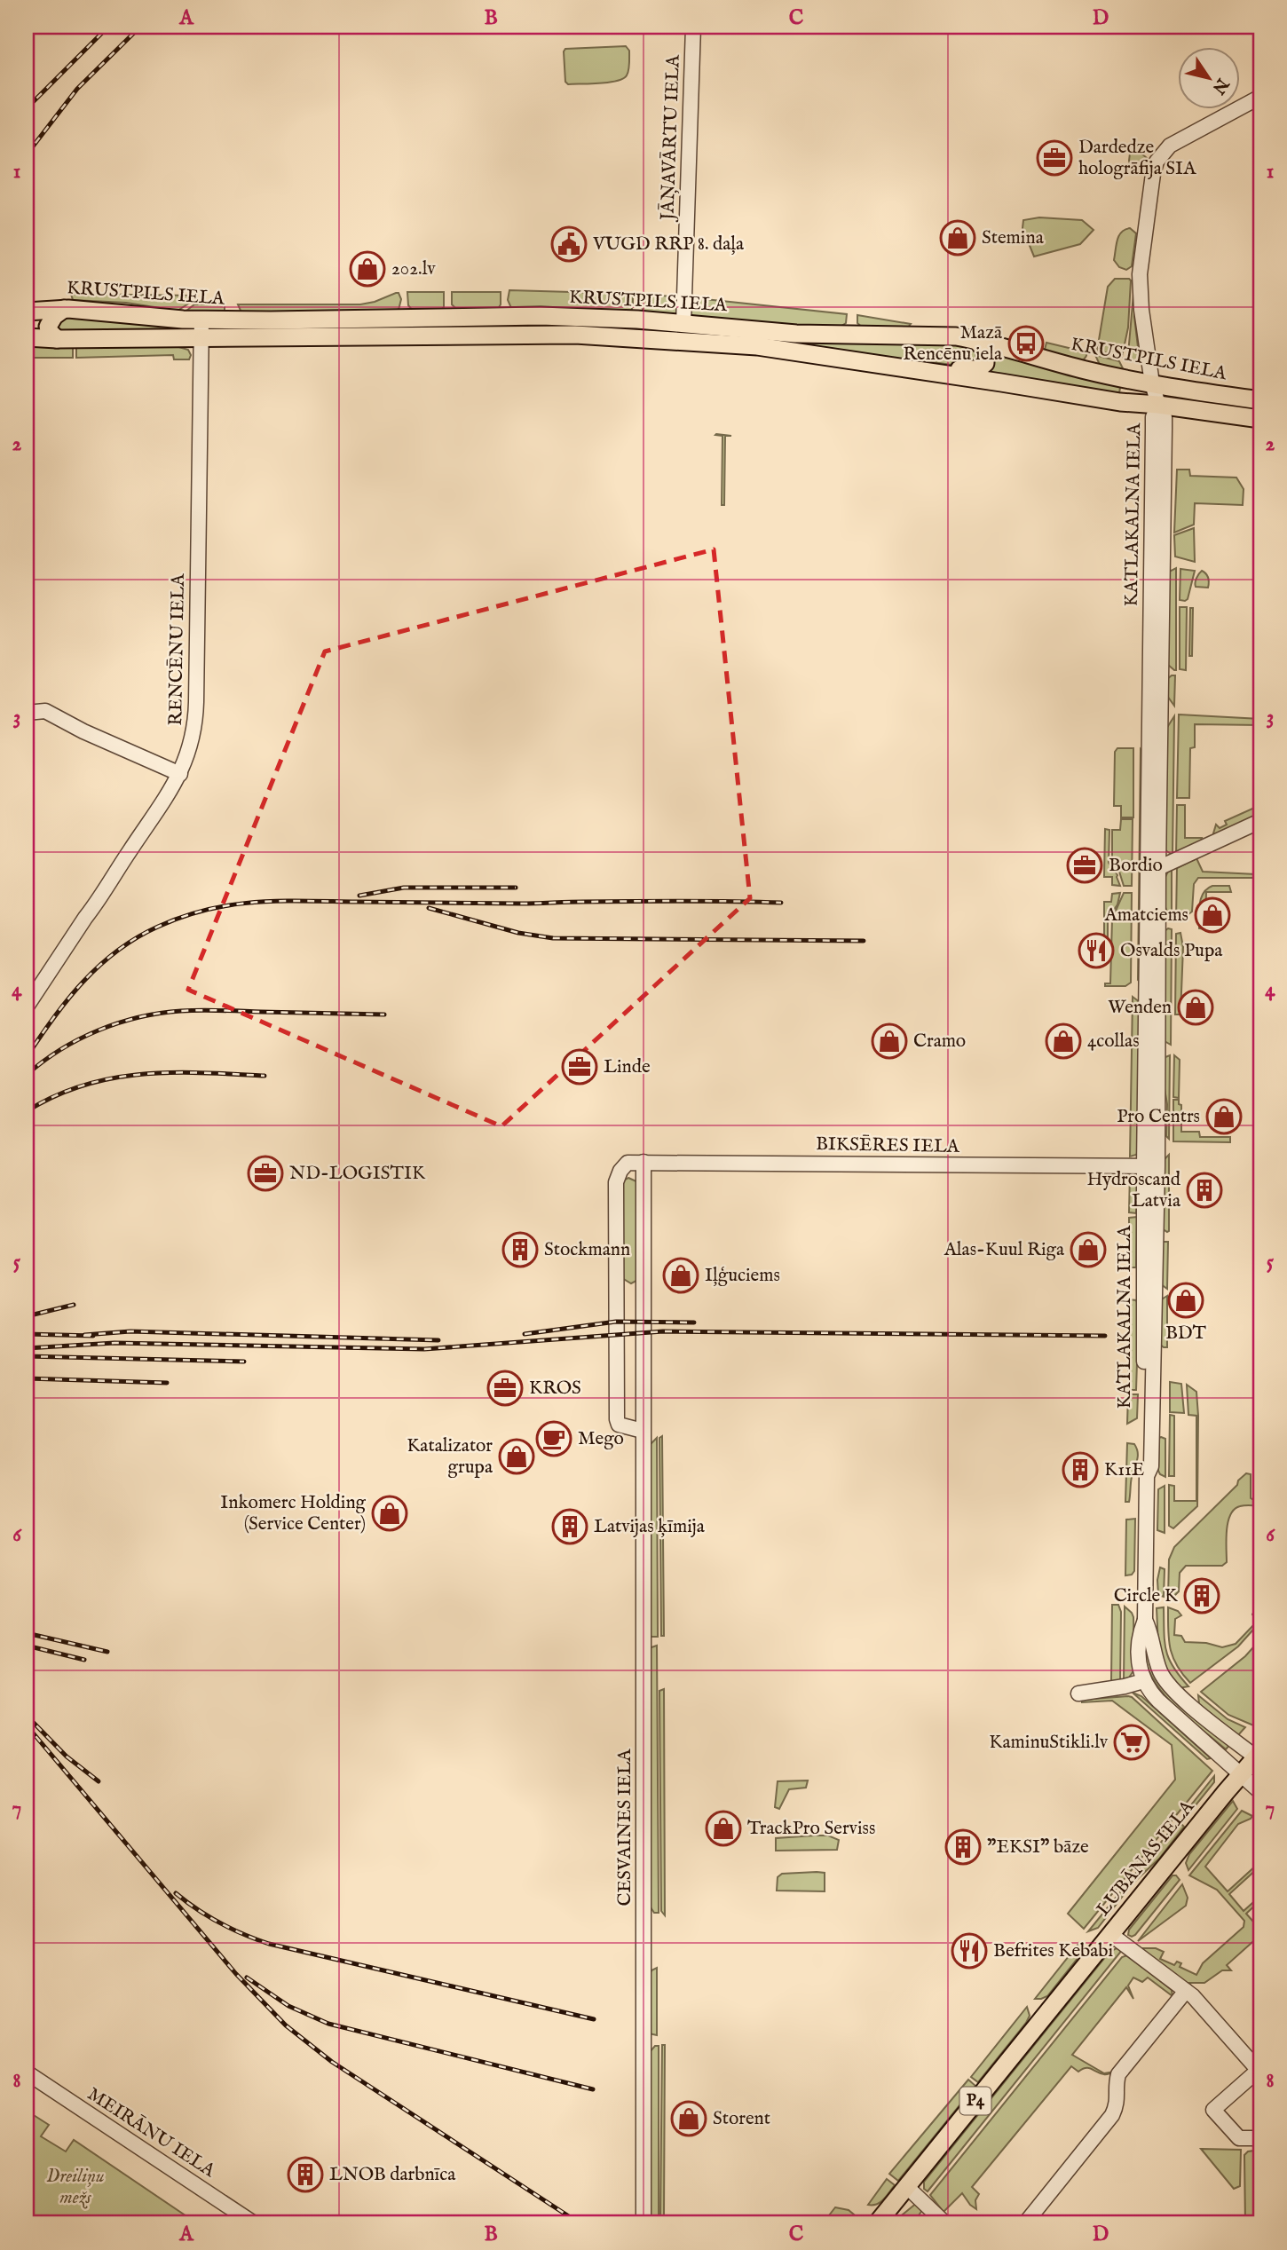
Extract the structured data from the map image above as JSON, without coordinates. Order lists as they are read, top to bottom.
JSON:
{
  "streets": {
    "main road": ["KRUSTPILS IELA", "LUBĀNAS IELA", "P4"],
    "street": [
      "JĀŅAVĀRTU IELA",
      "KATLAKALNA IELA",
      "RENCĒNU IELA",
      "BIKSĒRES IELA",
      "CESVAINES IELA",
      "MEIRĀNU IELA"
    ]
  },
  "crossings": [
    ["JĀŅAVĀRTU IELA", "KRUSTPILS IELA"],
    ["KRUSTPILS IELA", "KATLAKALNA IELA"],
    ["KRUSTPILS IELA", "RENCĒNU IELA"],
    ["KATLAKALNA IELA", "BIKSĒRES IELA"],
    ["KATLAKALNA IELA", "LUBĀNAS IELA"],
    ["BIKSĒRES IELA", "CESVAINES IELA"]
  ],
  "parks": ["Dreiliņu mežs"],
  "places": {
    "office": [
      "Dardedze hologrāfija SIA",
      "Bordio",
      "Linde",
      "ND-LOGISTIK",
      "KROS"
    ],
    "shop": [
      "Stemina",
      "202.lv",
      "Amatciems",
      "Wenden",
      "Cramo",
      "4collas",
      "Pro Centrs",
      "Alas-Kuul Riga",
      "Iļģuciems",
      "BDT",
      "Katalizator grupa",
      "Inkomerc Holding (Service Center)",
      "TrackPro Serviss",
      "Storent"
    ],
    "public building": ["VUGD RRP 8. daļa"],
    "bus stop": ["Mazā Rencēnu iela"],
    "restaurant": ["Osvalds Pupa", "Befrites Kebabi"],
    "building": [
      "Hydroscand Latvia",
      "Stockmann",
      "K11E",
      "Latvijas ķīmija",
      "Circle K",
      "\"EKSI\" bāze",
      "LNOB darbnīca"
    ],
    "cafe": ["Mego"],
    "supermarket": ["KaminuStikli.lv"]
  },
  "north": "bottom right",
  "grid": {
    "columns": [
      "A",
      "B",
      "C",
      "D"
    ],
    "rows": [
      "1",
      "2",
      "3",
      "4",
      "5",
      "6",
      "7",
      "8"
    ]
  }
}
